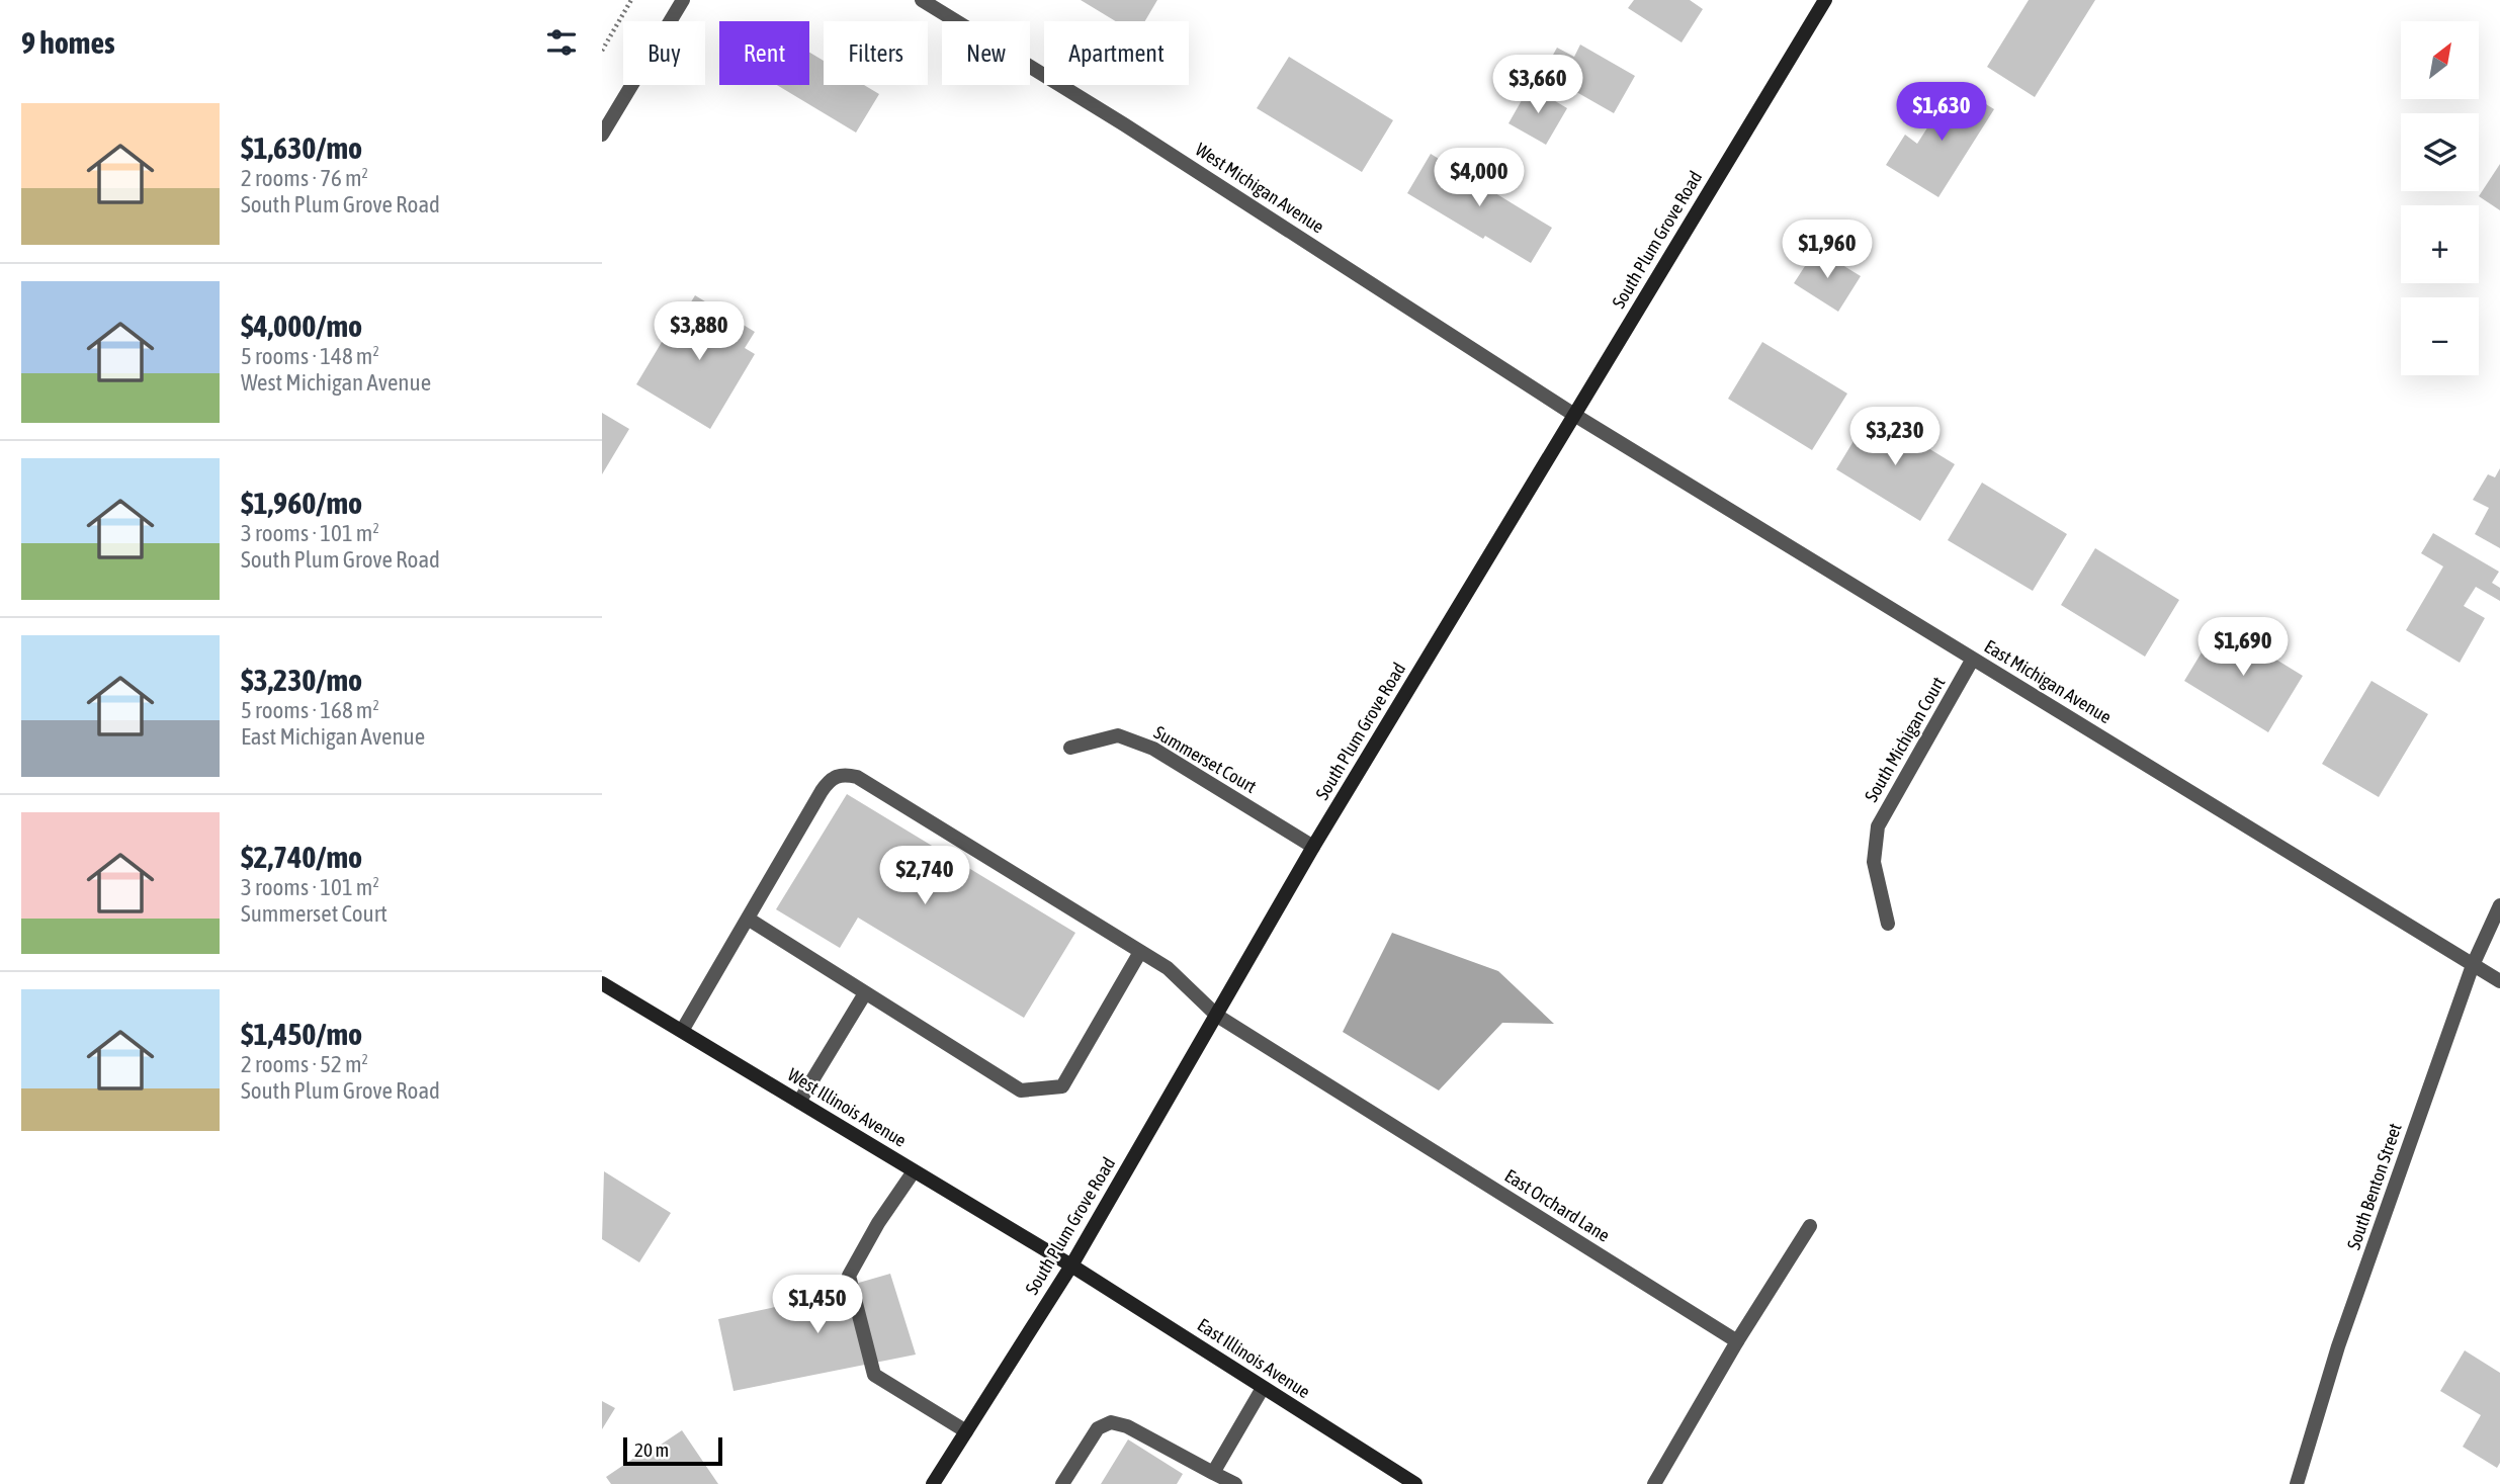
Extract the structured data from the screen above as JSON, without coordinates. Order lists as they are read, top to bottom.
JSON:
{
  "streets": {
    "main road": ["South Plum Grove Road", "West Illinois Avenue", "East Illinois Avenue"],
    "street": [
      "West Michigan Avenue",
      "East Michigan Avenue",
      "South Michigan Court",
      "Summerset Court",
      "South Benton Street",
      "East Orchard Lane"
    ]
  },
  "crossings": [
    ["West Michigan Avenue", "South Plum Grove Road"],
    ["West Michigan Avenue", "East Michigan Avenue"],
    ["South Plum Grove Road", "East Michigan Avenue"],
    ["South Plum Grove Road", "Summerset Court"],
    ["South Plum Grove Road", "West Illinois Avenue"],
    ["South Plum Grove Road", "East Orchard Lane"],
    ["South Plum Grove Road", "East Illinois Avenue"],
    ["East Michigan Avenue", "South Michigan Court"],
    ["East Michigan Avenue", "South Benton Street"],
    ["West Illinois Avenue", "East Illinois Avenue"]
  ],
  "scale_bar": "20 m",
  "north": "top right",
  "page": {
    "heading": "9 homes",
    "map_buttons": ["+", "−"],
    "chip": [
      "Buy",
      "Rent",
      "Filters",
      "New",
      "Apartment"
    ],
    "price": [
      "$3,660",
      "$1,630",
      "$4,000",
      "$1,960",
      "$3,880",
      "$3,230",
      "$1,690",
      "$2,740",
      "$1,450"
    ],
    "list": [
      {
        "name": "$1,630/mo",
        "note": "2 rooms · 76 m² · South Plum Grove Road"
      },
      {
        "name": "$4,000/mo",
        "note": "5 rooms · 148 m² · West Michigan Avenue"
      },
      {
        "name": "$1,960/mo",
        "note": "3 rooms · 101 m² · South Plum Grove Road"
      },
      {
        "name": "$3,230/mo",
        "note": "5 rooms · 168 m² · East Michigan Avenue"
      },
      {
        "name": "$2,740/mo",
        "note": "3 rooms · 101 m² · Summerset Court"
      },
      {
        "name": "$1,450/mo",
        "note": "2 rooms · 52 m² · South Plum Grove Road"
      }
    ],
    "scale": "20 m"
  }
}
